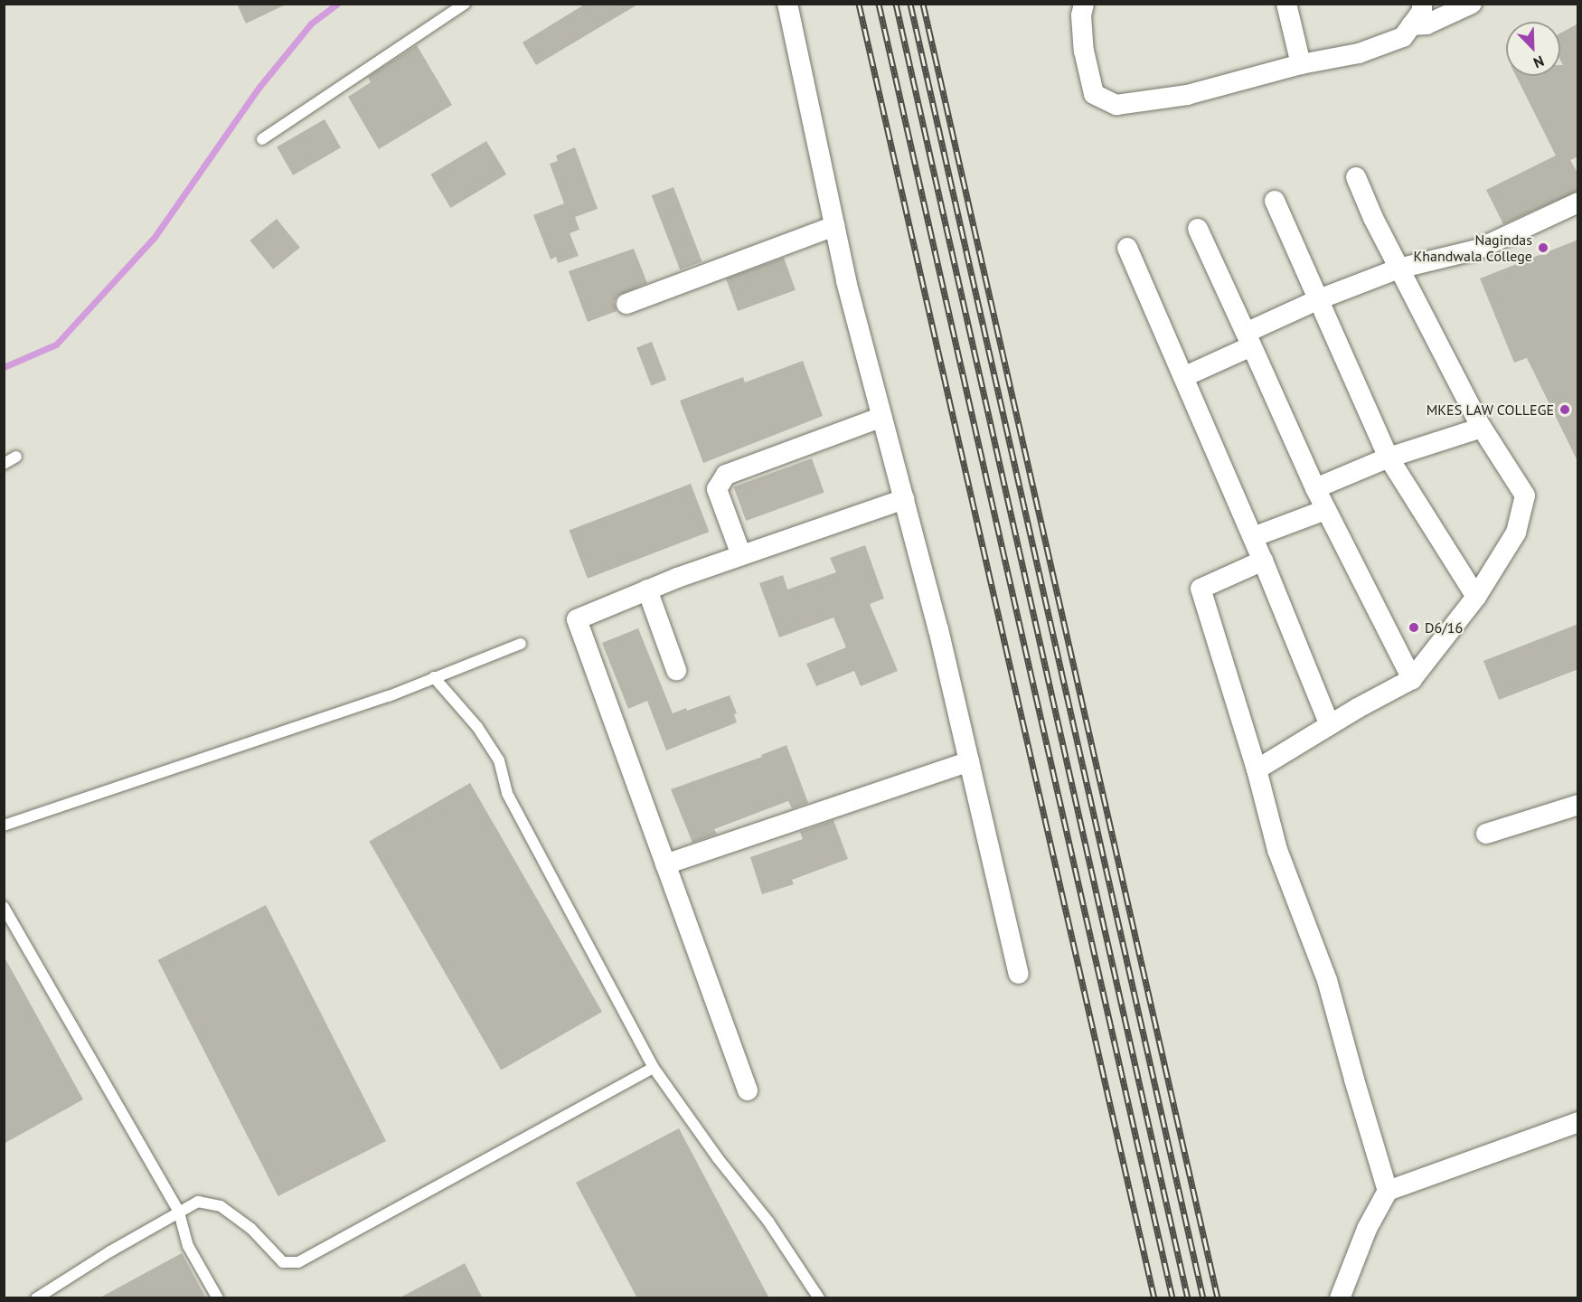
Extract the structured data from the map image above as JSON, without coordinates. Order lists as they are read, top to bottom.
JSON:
{
  "places": ["Nagindas Khandwala College", "MKES LAW COLLEGE", "D6/16"],
  "north": "bottom right"
}
